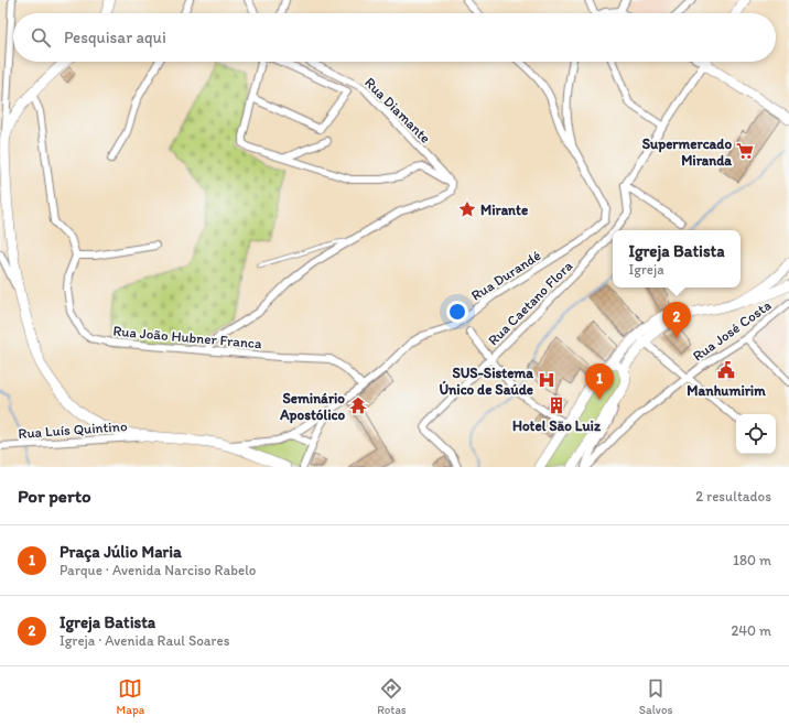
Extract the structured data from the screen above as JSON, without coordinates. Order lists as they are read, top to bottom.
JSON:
{
  "streets": {
    "street": [
      "Rua Diamante",
      "Rua Durandé",
      "Rua Caetano Flora",
      "Rua José Costa",
      "Rua João Hubner Franca",
      "Rua Luís Quintino"
    ]
  },
  "crossings": [
    ["Rua Durandé", "Rua João Hubner Franca"]
  ],
  "places": {
    "supermarket": ["Supermercado Miranda"],
    "place": ["Mirante"],
    "public building": ["Manhumirim"],
    "hospital": ["SUS-Sistema Único de Saúde"],
    "temple": ["Seminário Apostólico"],
    "building": ["Hotel São Luiz"]
  },
  "page": {
    "search": "Pesquisar aqui",
    "popup": ["Igreja Batista", "Igreja"],
    "pins": ["2", "1"],
    "heading": ["Por perto", "2 resultados"],
    "list": [
      {
        "mark": "1",
        "name": "Praça Júlio Maria",
        "note": "Parque · Avenida Narciso Rabelo",
        "value": "180 m"
      },
      {
        "mark": "2",
        "name": "Igreja Batista",
        "note": "Igreja · Avenida Raul Soares",
        "value": "240 m"
      }
    ],
    "nav": ["Mapa", "Rotas", "Salvos"]
  }
}
